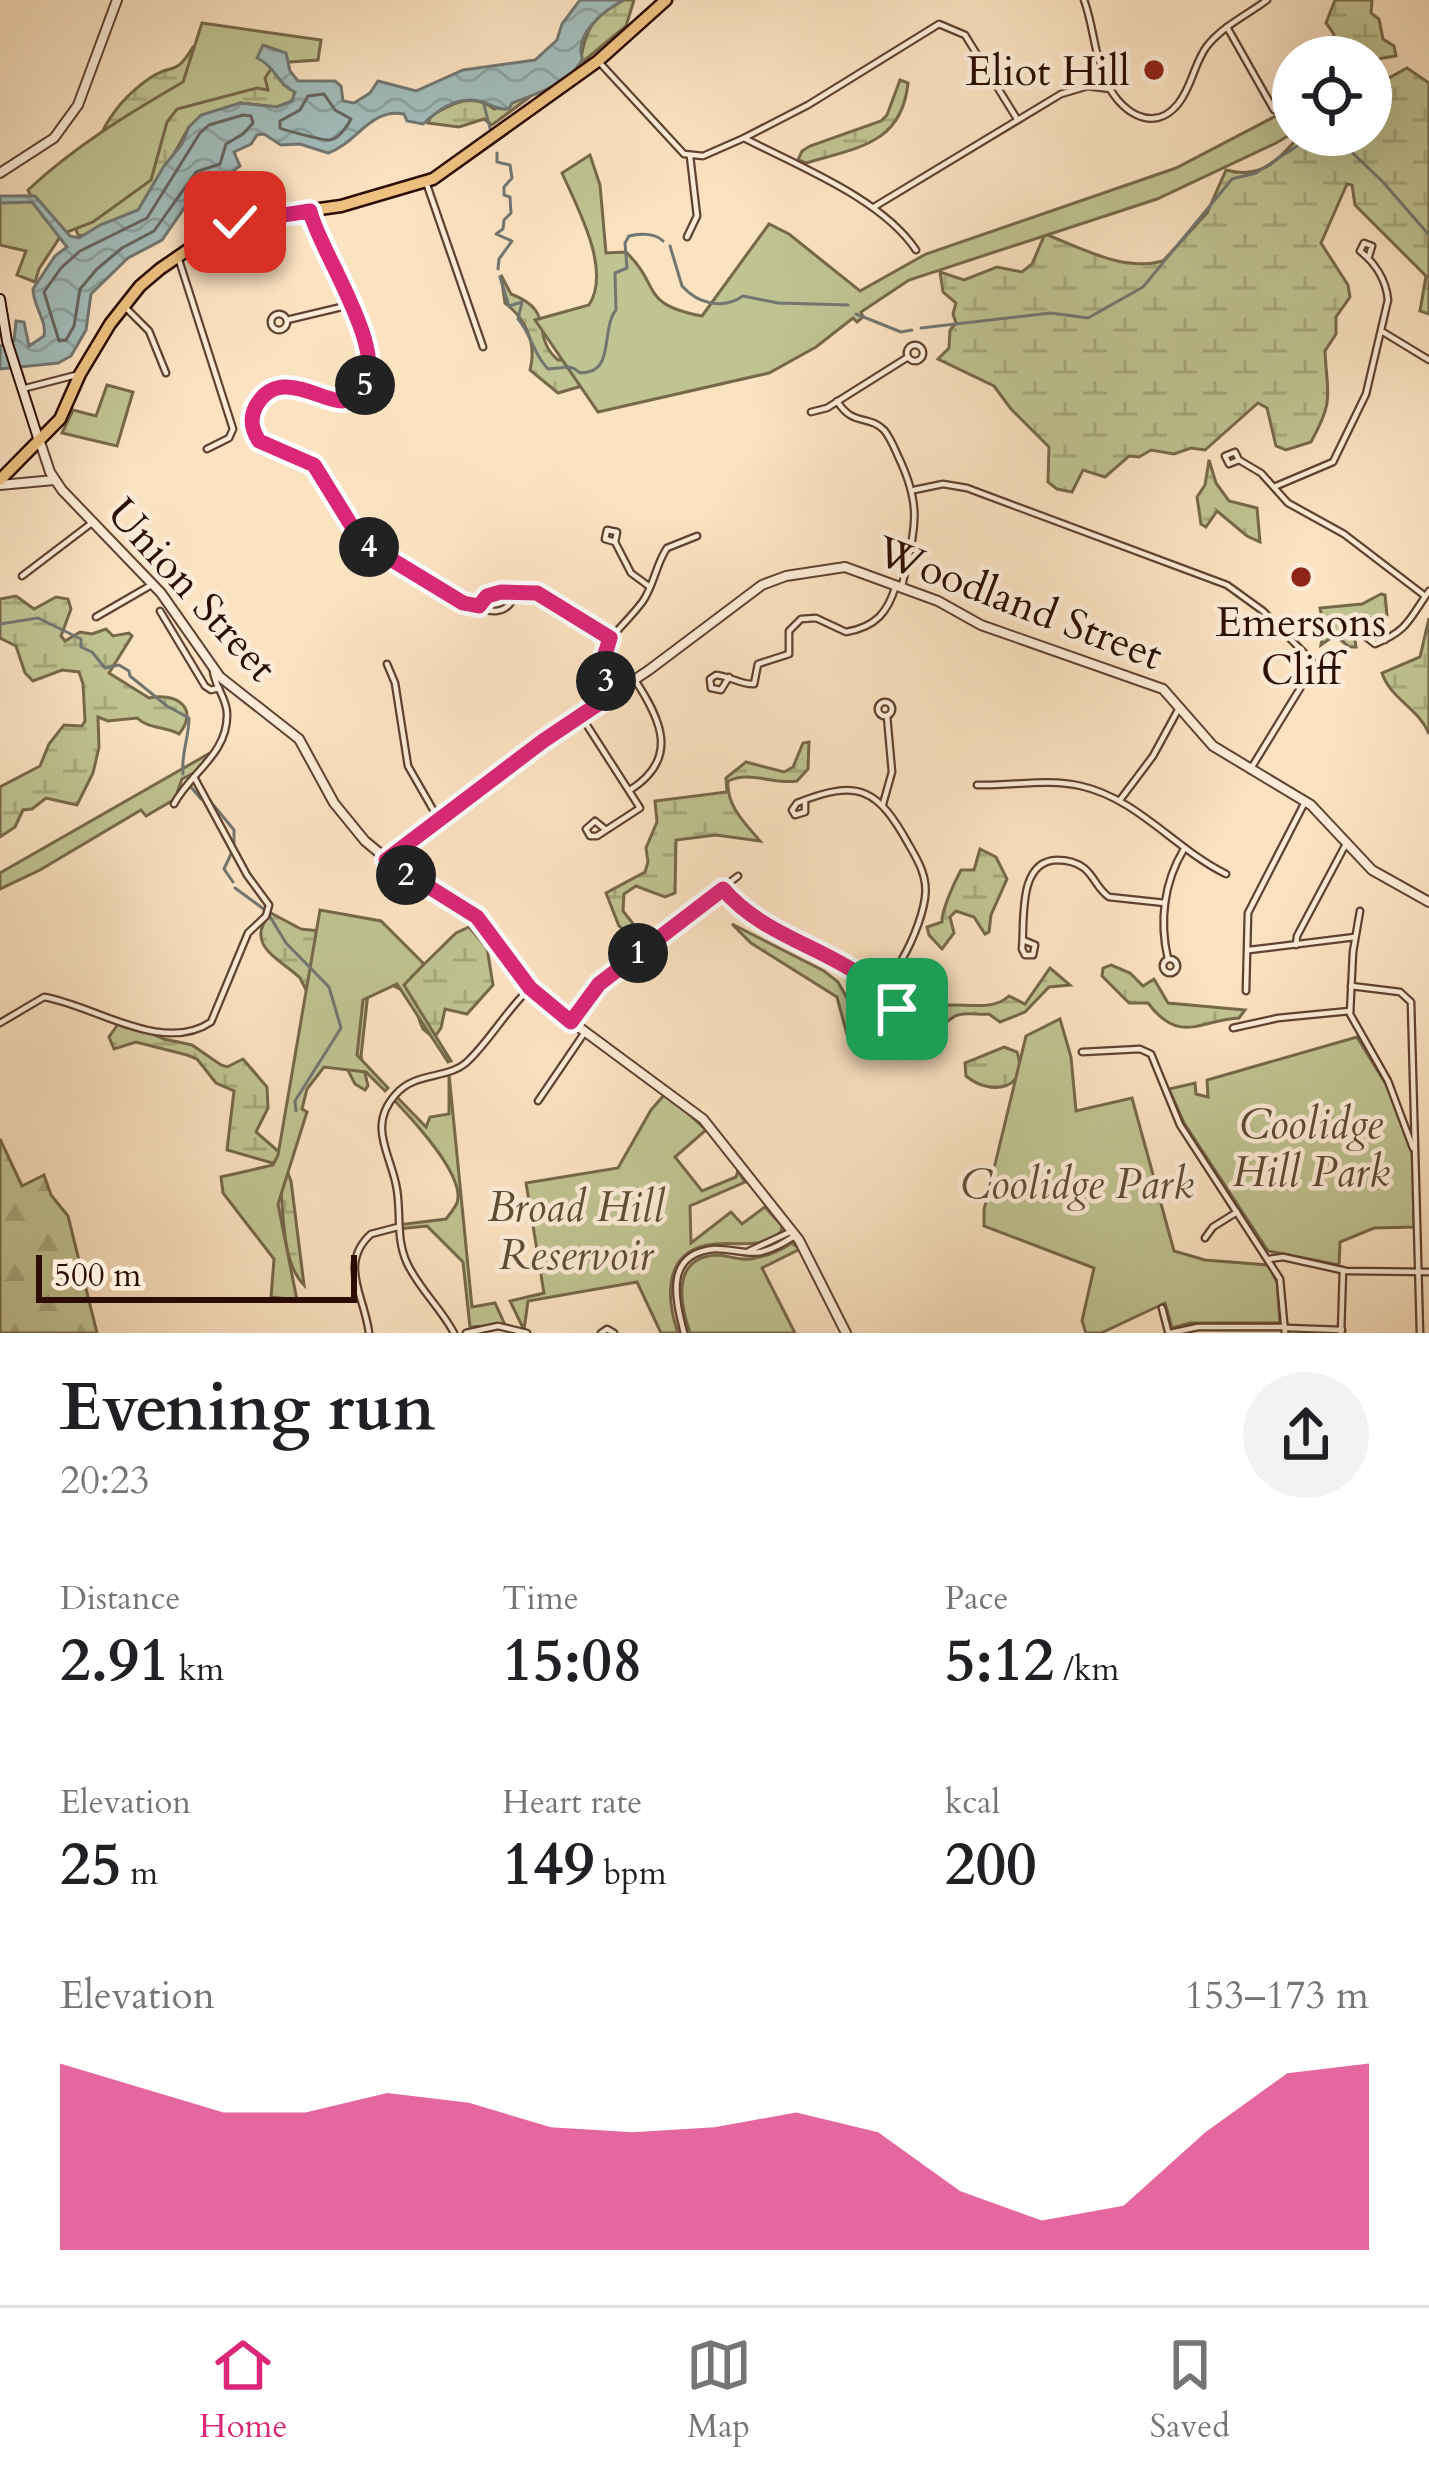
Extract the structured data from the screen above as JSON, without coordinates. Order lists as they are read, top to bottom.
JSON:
{
  "streets": {
    "street": ["Union Street", "Woodland Street"]
  },
  "crossings": [
    ["Union Street", "Woodland Street"]
  ],
  "parks": ["Coolidge Hill Park", "Coolidge Park", "Broad Hill Reservoir"],
  "places": ["Eliot Hill", "Emersons Cliff"],
  "scale_bar": "500 m",
  "page": {
    "pins": [
      "5",
      "4",
      "3",
      "2",
      "1"
    ],
    "scale": "500 m",
    "heading": ["Evening run", "20:23"],
    "stats": [
      ["Distance", "2.91 km"],
      ["Time", "15:08"],
      ["Pace", "5:12 /km"],
      ["Elevation", "25 m"],
      ["Heart rate", "149 bpm"],
      ["kcal", "200"]
    ],
    "chart": ["Elevation", "153–173 m"],
    "tabs": ["Home", "Map", "Saved"]
  }
}
